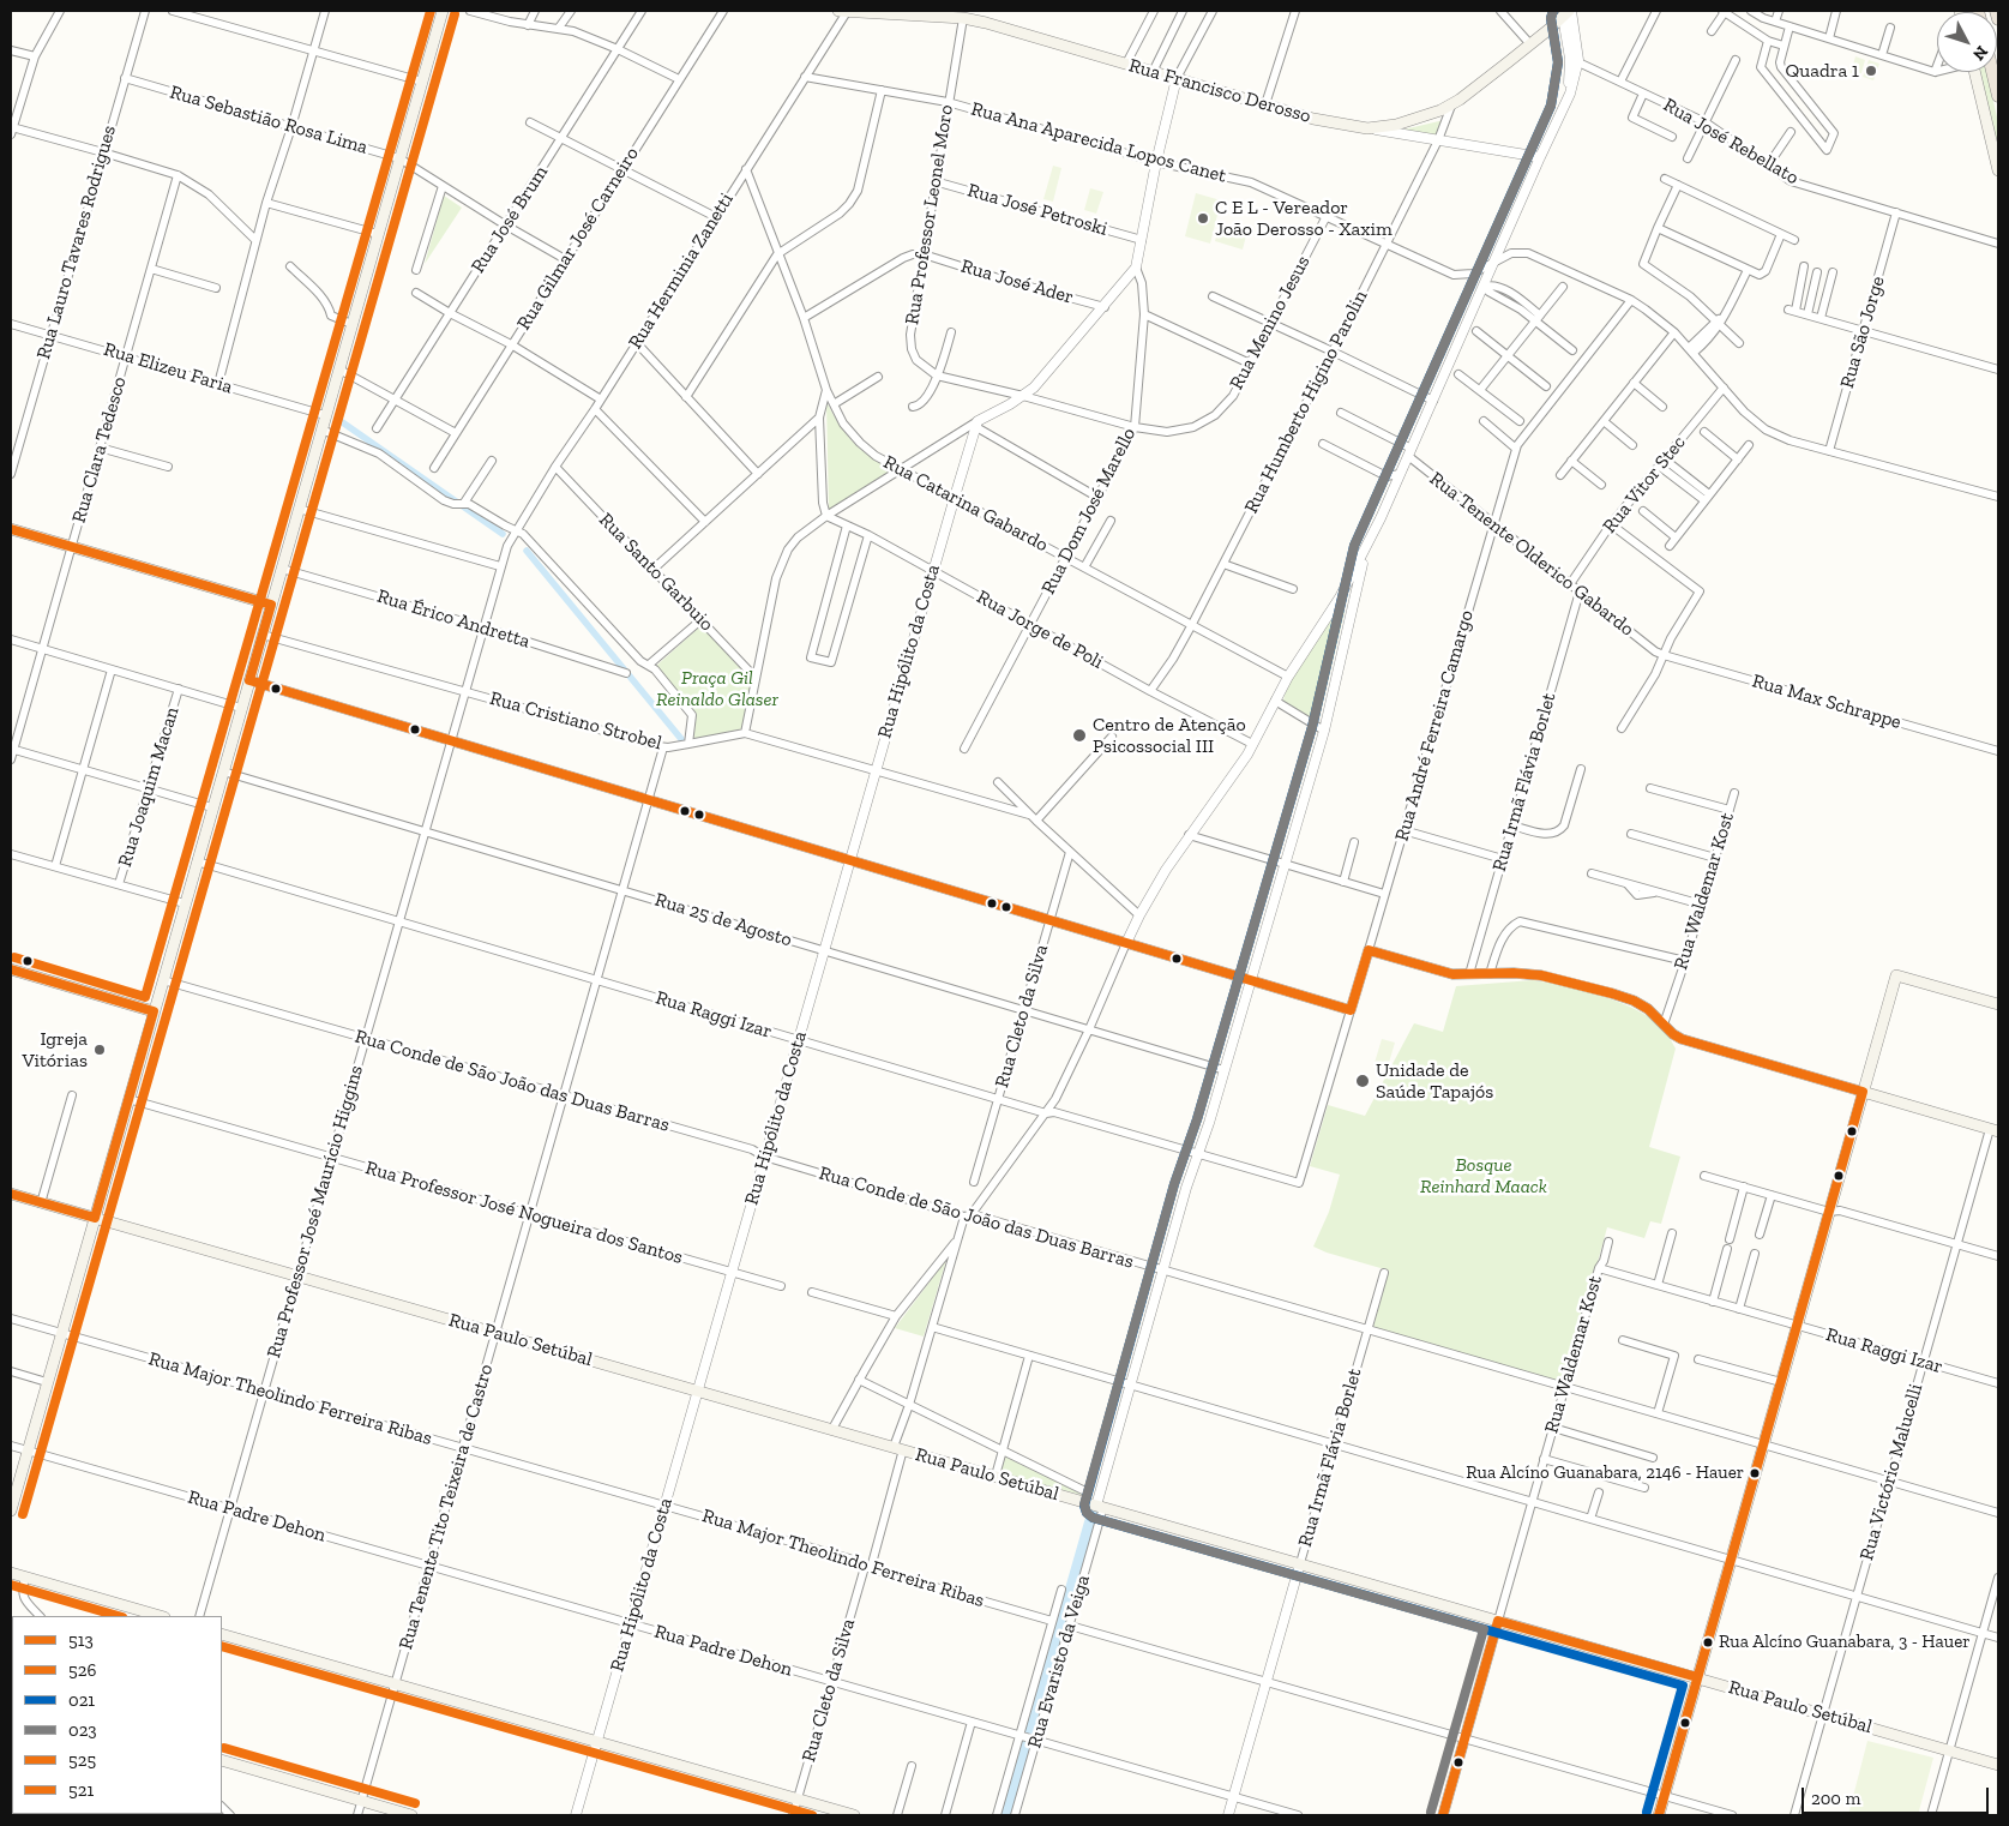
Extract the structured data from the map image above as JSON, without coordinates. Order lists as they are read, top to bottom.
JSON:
{
  "streets": {
    "main road": ["Rua Francisco Derosso", "Rua Paulo Setúbal"],
    "street": [
      "Rua Sebastião Rosa Lima",
      "Rua José Rebellato",
      "Rua Ana Aparecida Lopos Canet",
      "Rua José Petroski",
      "Rua Professor Leonel Moro",
      "Rua José Brum",
      "Rua Gilmar José Carneiro",
      "Rua Lauro Tavares Rodrigues",
      "Rua Herminia Zanetti",
      "Rua José Ader",
      "Rua Menino Jesus",
      "Rua São Jorge",
      "Rua Elizeu Faria",
      "Rua Humberto Higino Parolin",
      "Rua Clara Tedesco",
      "Rua Vitor Stec",
      "Rua Catarina Gabardo",
      "Rua Dom José Marello",
      "Rua Tenente Olderico Gabardo",
      "Rua Santo Garbuio",
      "Rua Érico Andretta",
      "Rua Jorge de Poli",
      "Rua Hipólito da Costa",
      "Rua Max Schrappe",
      "Rua Cristiano Strobel",
      "Rua André Ferreira Camargo",
      "Rua Irmã Flávia Borlet",
      "Rua Joaquim Macan",
      "Rua Waldemar Kost",
      "Rua 25 de Agosto",
      "Rua Raggi Izar",
      "Rua Cleto da Silva",
      "Rua Conde de São João das Duas Barras",
      "Rua Professor José Maurício Higgins",
      "Rua Professor José Nogueira dos Santos",
      "Rua Major Theolindo Ferreira Ribas",
      "Rua Victório Malucelli",
      "Rua Tenente Tito Teixeira de Castro",
      "Rua Padre Dehon",
      "Rua Evaristo da Veiga"
    ]
  },
  "crossings": [
    ["Rua Francisco Derosso", "Rua Professor Leonel Moro"],
    ["Rua Francisco Derosso", "Rua Herminia Zanetti"],
    ["Rua Francisco Derosso", "Rua Humberto Higino Parolin"],
    ["Rua Francisco Derosso", "Rua Dom José Marello"],
    ["Rua Sebastião Rosa Lima", "Rua José Brum"],
    ["Rua Sebastião Rosa Lima", "Rua Gilmar José Carneiro"],
    ["Rua Sebastião Rosa Lima", "Rua Lauro Tavares Rodrigues"],
    ["Rua José Rebellato", "Rua São Jorge"],
    ["Rua Ana Aparecida Lopos Canet", "Rua Professor Leonel Moro"],
    ["Rua Ana Aparecida Lopos Canet", "Rua Herminia Zanetti"],
    ["Rua Ana Aparecida Lopos Canet", "Rua Menino Jesus"],
    ["Rua Ana Aparecida Lopos Canet", "Rua São Jorge"],
    ["Rua Ana Aparecida Lopos Canet", "Rua Humberto Higino Parolin"],
    ["Rua Ana Aparecida Lopos Canet", "Rua Vitor Stec"],
    ["Rua Ana Aparecida Lopos Canet", "Rua Dom José Marello"],
    ["Rua Ana Aparecida Lopos Canet", "Rua André Ferreira Camargo"],
    ["Rua José Petroski", "Rua Professor Leonel Moro"],
    ["Rua José Petroski", "Rua Dom José Marello"],
    ["Rua Professor Leonel Moro", "Rua José Ader"],
    ["Rua Professor Leonel Moro", "Rua Menino Jesus"],
    ["Rua Professor Leonel Moro", "Rua Dom José Marello"],
    ["Rua Lauro Tavares Rodrigues", "Rua Elizeu Faria"],
    ["Rua Herminia Zanetti", "Rua Catarina Gabardo"],
    ["Rua Herminia Zanetti", "Rua Santo Garbuio"],
    ["Rua Herminia Zanetti", "Rua Professor José Maurício Higgins"],
    ["Rua Menino Jesus", "Rua Dom José Marello"],
    ["Rua Elizeu Faria", "Rua Clara Tedesco"],
    ["Rua Humberto Higino Parolin", "Rua Catarina Gabardo"],
    ["Rua Humberto Higino Parolin", "Rua Jorge de Poli"],
    ["Rua Vitor Stec", "Rua Tenente Olderico Gabardo"],
    ["Rua Catarina Gabardo", "Rua Dom José Marello"],
    ["Rua Catarina Gabardo", "Rua Hipólito da Costa"],
    ["Rua Dom José Marello", "Rua Jorge de Poli"],
    ["Rua Tenente Olderico Gabardo", "Rua Max Schrappe"],
    ["Rua Tenente Olderico Gabardo", "Rua André Ferreira Camargo"],
    ["Rua Tenente Olderico Gabardo", "Rua Irmã Flávia Borlet"],
    ["Rua Érico Andretta", "Rua Professor José Maurício Higgins"],
    ["Rua Jorge de Poli", "Rua Hipólito da Costa"],
    ["Rua Hipólito da Costa", "Rua Cristiano Strobel"],
    ["Rua Hipólito da Costa", "Rua 25 de Agosto"],
    ["Rua Hipólito da Costa", "Rua Raggi Izar"],
    ["Rua Hipólito da Costa", "Rua Conde de São João das Duas Barras"],
    ["Rua Hipólito da Costa", "Rua Professor José Nogueira dos Santos"],
    ["Rua Hipólito da Costa", "Rua Paulo Setúbal"],
    ["Rua Hipólito da Costa", "Rua Major Theolindo Ferreira Ribas"],
    ["Rua Hipólito da Costa", "Rua Padre Dehon"],
    ["Rua Cristiano Strobel", "Rua Professor José Maurício Higgins"],
    ["Rua Cristiano Strobel", "Rua Tenente Tito Teixeira de Castro"],
    ["Rua André Ferreira Camargo", "Rua Raggi Izar"],
    ["Rua Irmã Flávia Borlet", "Rua Conde de São João das Duas Barras"],
    ["Rua Irmã Flávia Borlet", "Rua Paulo Setúbal"],
    ["Rua Irmã Flávia Borlet", "Rua Padre Dehon"],
    ["Rua Waldemar Kost", "Rua Raggi Izar"],
    ["Rua Waldemar Kost", "Rua Conde de São João das Duas Barras"],
    ["Rua Waldemar Kost", "Rua Paulo Setúbal"],
    ["Rua 25 de Agosto", "Rua Cleto da Silva"],
    ["Rua 25 de Agosto", "Rua Professor José Maurício Higgins"],
    ["Rua 25 de Agosto", "Rua Tenente Tito Teixeira de Castro"],
    ["Rua 25 de Agosto", "Rua Evaristo da Veiga"],
    ["Rua Raggi Izar", "Rua Cleto da Silva"],
    ["Rua Raggi Izar", "Rua Professor José Maurício Higgins"],
    ["Rua Raggi Izar", "Rua Victório Malucelli"],
    ["Rua Raggi Izar", "Rua Tenente Tito Teixeira de Castro"],
    ["Rua Raggi Izar", "Rua Evaristo da Veiga"],
    ["Rua Cleto da Silva", "Rua Conde de São João das Duas Barras"],
    ["Rua Cleto da Silva", "Rua Paulo Setúbal"],
    ["Rua Cleto da Silva", "Rua Major Theolindo Ferreira Ribas"],
    ["Rua Cleto da Silva", "Rua Padre Dehon"],
    ["Rua Conde de São João das Duas Barras", "Rua Professor José Maurício Higgins"],
    ["Rua Conde de São João das Duas Barras", "Rua Victório Malucelli"],
    ["Rua Conde de São João das Duas Barras", "Rua Tenente Tito Teixeira de Castro"],
    ["Rua Conde de São João das Duas Barras", "Rua Evaristo da Veiga"],
    ["Rua Professor José Maurício Higgins", "Rua Professor José Nogueira dos Santos"],
    ["Rua Professor José Maurício Higgins", "Rua Paulo Setúbal"],
    ["Rua Professor José Maurício Higgins", "Rua Major Theolindo Ferreira Ribas"],
    ["Rua Professor José Maurício Higgins", "Rua Padre Dehon"],
    ["Rua Professor José Nogueira dos Santos", "Rua Tenente Tito Teixeira de Castro"],
    ["Rua Paulo Setúbal", "Rua Victório Malucelli"],
    ["Rua Paulo Setúbal", "Rua Tenente Tito Teixeira de Castro"],
    ["Rua Paulo Setúbal", "Rua Evaristo da Veiga"],
    ["Rua Major Theolindo Ferreira Ribas", "Rua Tenente Tito Teixeira de Castro"],
    ["Rua Major Theolindo Ferreira Ribas", "Rua Evaristo da Veiga"],
    ["Rua Tenente Tito Teixeira de Castro", "Rua Padre Dehon"],
    ["Rua Padre Dehon", "Rua Evaristo da Veiga"]
  ],
  "parks": ["Praça Gil Reinaldo Glaser", "Bosque Reinhard Maack"],
  "places": [
    "Quadra 1",
    "C E L - Vereador João Derosso - Xaxim",
    "Centro de Atenção Psicossocial III",
    "Igreja Vitórias",
    "Unidade de Saúde Tapajós",
    "Rua Alcíno Guanabara, 2146 - Hauer",
    "Rua Alcíno Guanabara, 3 - Hauer"
  ],
  "lines": [
    "transit line 021",
    "transit line 023",
    "transit line 525",
    "transit line 526",
    "transit line 513",
    "transit line 521"
  ],
  "legend": [
    "513",
    "526",
    "021",
    "023",
    "525",
    "521"
  ],
  "scale_bar": "200 m",
  "north": "bottom right"
}
